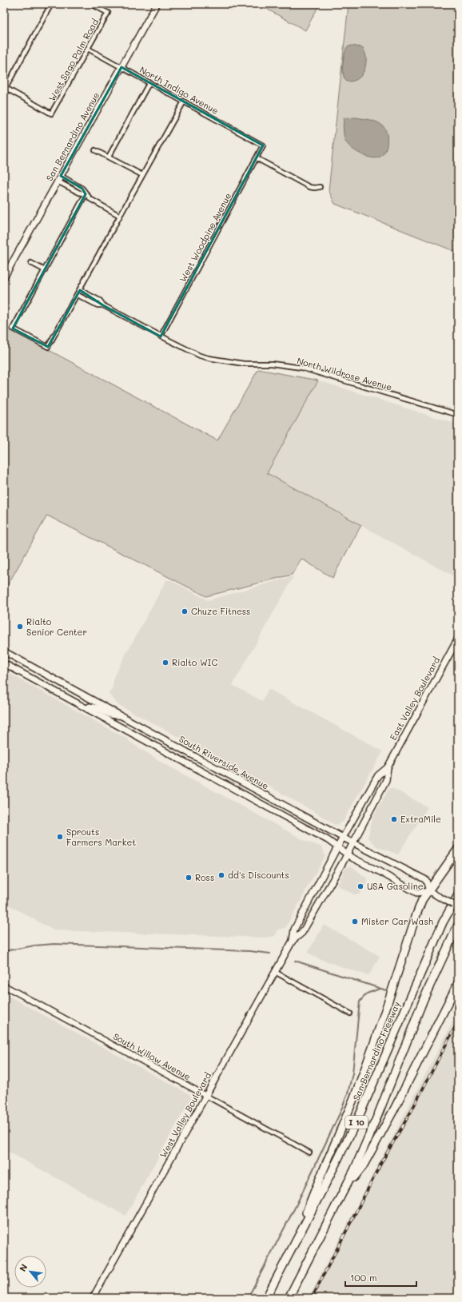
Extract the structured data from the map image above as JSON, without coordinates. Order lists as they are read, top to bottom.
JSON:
{
  "streets": {
    "highway": ["San Bernardino Freeway", "I 10"],
    "main road": [
      "San Bernardino Avenue",
      "East Valley Boulevard",
      "South Riverside Avenue",
      "West Valley Boulevard"
    ],
    "street": [
      "West Sago Palm Road",
      "North Indigo Avenue",
      "West Woodpine Avenue",
      "North Wildrose Avenue",
      "South Willow Avenue"
    ]
  },
  "crossings": [
    ["West Sago Palm Road", "North Indigo Avenue"],
    ["North Indigo Avenue", "San Bernardino Avenue"],
    ["North Indigo Avenue", "West Woodpine Avenue"],
    ["West Woodpine Avenue", "North Wildrose Avenue"],
    ["East Valley Boulevard", "South Riverside Avenue"],
    ["East Valley Boulevard", "West Valley Boulevard"],
    ["South Riverside Avenue", "West Valley Boulevard"],
    ["South Willow Avenue", "West Valley Boulevard"]
  ],
  "places": [
    "Chuze Fitness",
    "Rialto Senior Center",
    "Rialto WIC",
    "ExtraMile",
    "Sprouts Farmers Market",
    "dd's Discounts",
    "Ross",
    "USA Gasoline",
    "Mister Car Wash"
  ],
  "scale_bar": "100 m",
  "north": "top left"
}
